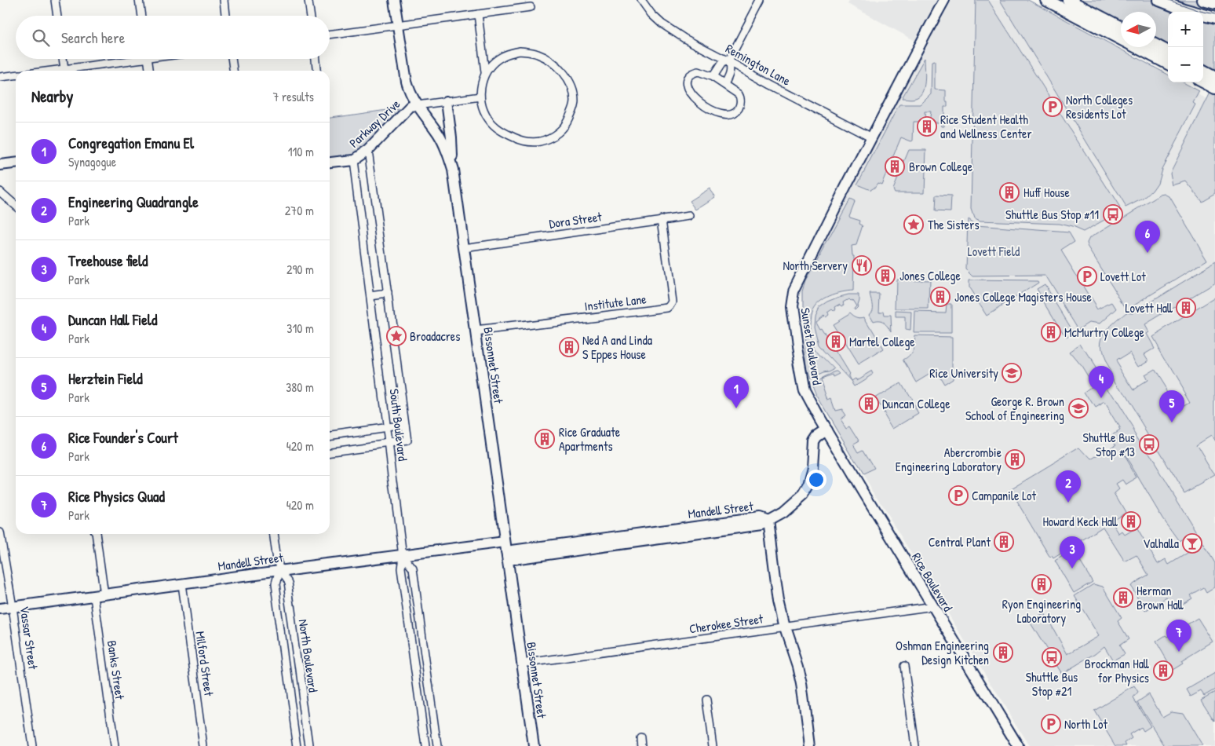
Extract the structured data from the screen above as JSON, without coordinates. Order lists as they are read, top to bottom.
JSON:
{
  "streets": {
    "main road": [
      "Parkway Drive",
      "Sunset Boulevard",
      "Bissonnet Street",
      "Mandell Street",
      "Rice Boulevard"
    ],
    "street": [
      "Remington Lane",
      "Dora Street",
      "Institute Lane",
      "South Boulevard",
      "Cherokee Street",
      "Vassar Street",
      "North Boulevard",
      "Milford Street",
      "Banks Street"
    ]
  },
  "crossings": [
    ["Remington Lane", "Sunset Boulevard"],
    ["Parkway Drive", "Bissonnet Street"],
    ["Parkway Drive", "South Boulevard"],
    ["Dora Street", "Institute Lane"],
    ["Dora Street", "Bissonnet Street"],
    ["Institute Lane", "Bissonnet Street"],
    ["Sunset Boulevard", "Rice Boulevard"],
    ["Bissonnet Street", "Mandell Street"],
    ["Bissonnet Street", "Cherokee Street"],
    ["South Boulevard", "Mandell Street"],
    ["Mandell Street", "Vassar Street"],
    ["Mandell Street", "North Boulevard"],
    ["Mandell Street", "Milford Street"],
    ["Mandell Street", "Banks Street"],
    ["Rice Boulevard", "Cherokee Street"]
  ],
  "parks": ["Lovett Field"],
  "places": {
    "parking": [
      "North Colleges Residents Lot",
      "Lovett Lot",
      "Campanile Lot",
      "North Lot"
    ],
    "building": [
      "Rice Student Health and Wellness Center",
      "Brown College",
      "Huff House",
      "Jones College",
      "Jones College Magisters House",
      "Lovett Hall",
      "McMurtry College",
      "Martel College",
      "Ned A and Linda S Eppes House",
      "Duncan College",
      "Rice Graduate Apartments",
      "Abercrombie Engineering Laboratory",
      "Howard Keck Hall",
      "Central Plant",
      "Ryon Engineering Laboratory",
      "Herman Brown Hall",
      "Oshman Engineering Design Kitchen",
      "Brockman Hall for Physics"
    ],
    "bus stop": ["Shuttle Bus Stop #11", "Shuttle Bus Stop #13", "Shuttle Bus Stop #21"],
    "place": ["The Sisters", "Broadacres"],
    "restaurant": ["North Servery"],
    "school or university": ["Rice University", "George R. Brown School of Engineering"],
    "bar": ["Valhalla"]
  },
  "north": "left",
  "page": {
    "map_buttons": ["+", "−"],
    "search": "Search here",
    "heading": ["Nearby", "7 results"],
    "list": [
      {
        "mark": "1",
        "name": "Congregation Emanu El",
        "note": "Synagogue",
        "value": "110 m"
      },
      {
        "mark": "2",
        "name": "Engineering Quadrangle",
        "note": "Park",
        "value": "270 m"
      },
      {
        "mark": "3",
        "name": "Treehouse field",
        "note": "Park",
        "value": "290 m"
      },
      {
        "mark": "4",
        "name": "Duncan Hall Field",
        "note": "Park",
        "value": "310 m"
      },
      {
        "mark": "5",
        "name": "Herztein Field",
        "note": "Park",
        "value": "380 m"
      },
      {
        "mark": "6",
        "name": "Rice Founder's Court",
        "note": "Park",
        "value": "420 m"
      },
      {
        "mark": "7",
        "name": "Rice Physics Quad",
        "note": "Park",
        "value": "420 m"
      }
    ],
    "pins": [
      "6",
      "4",
      "1",
      "5",
      "2",
      "3",
      "7"
    ]
  }
}
